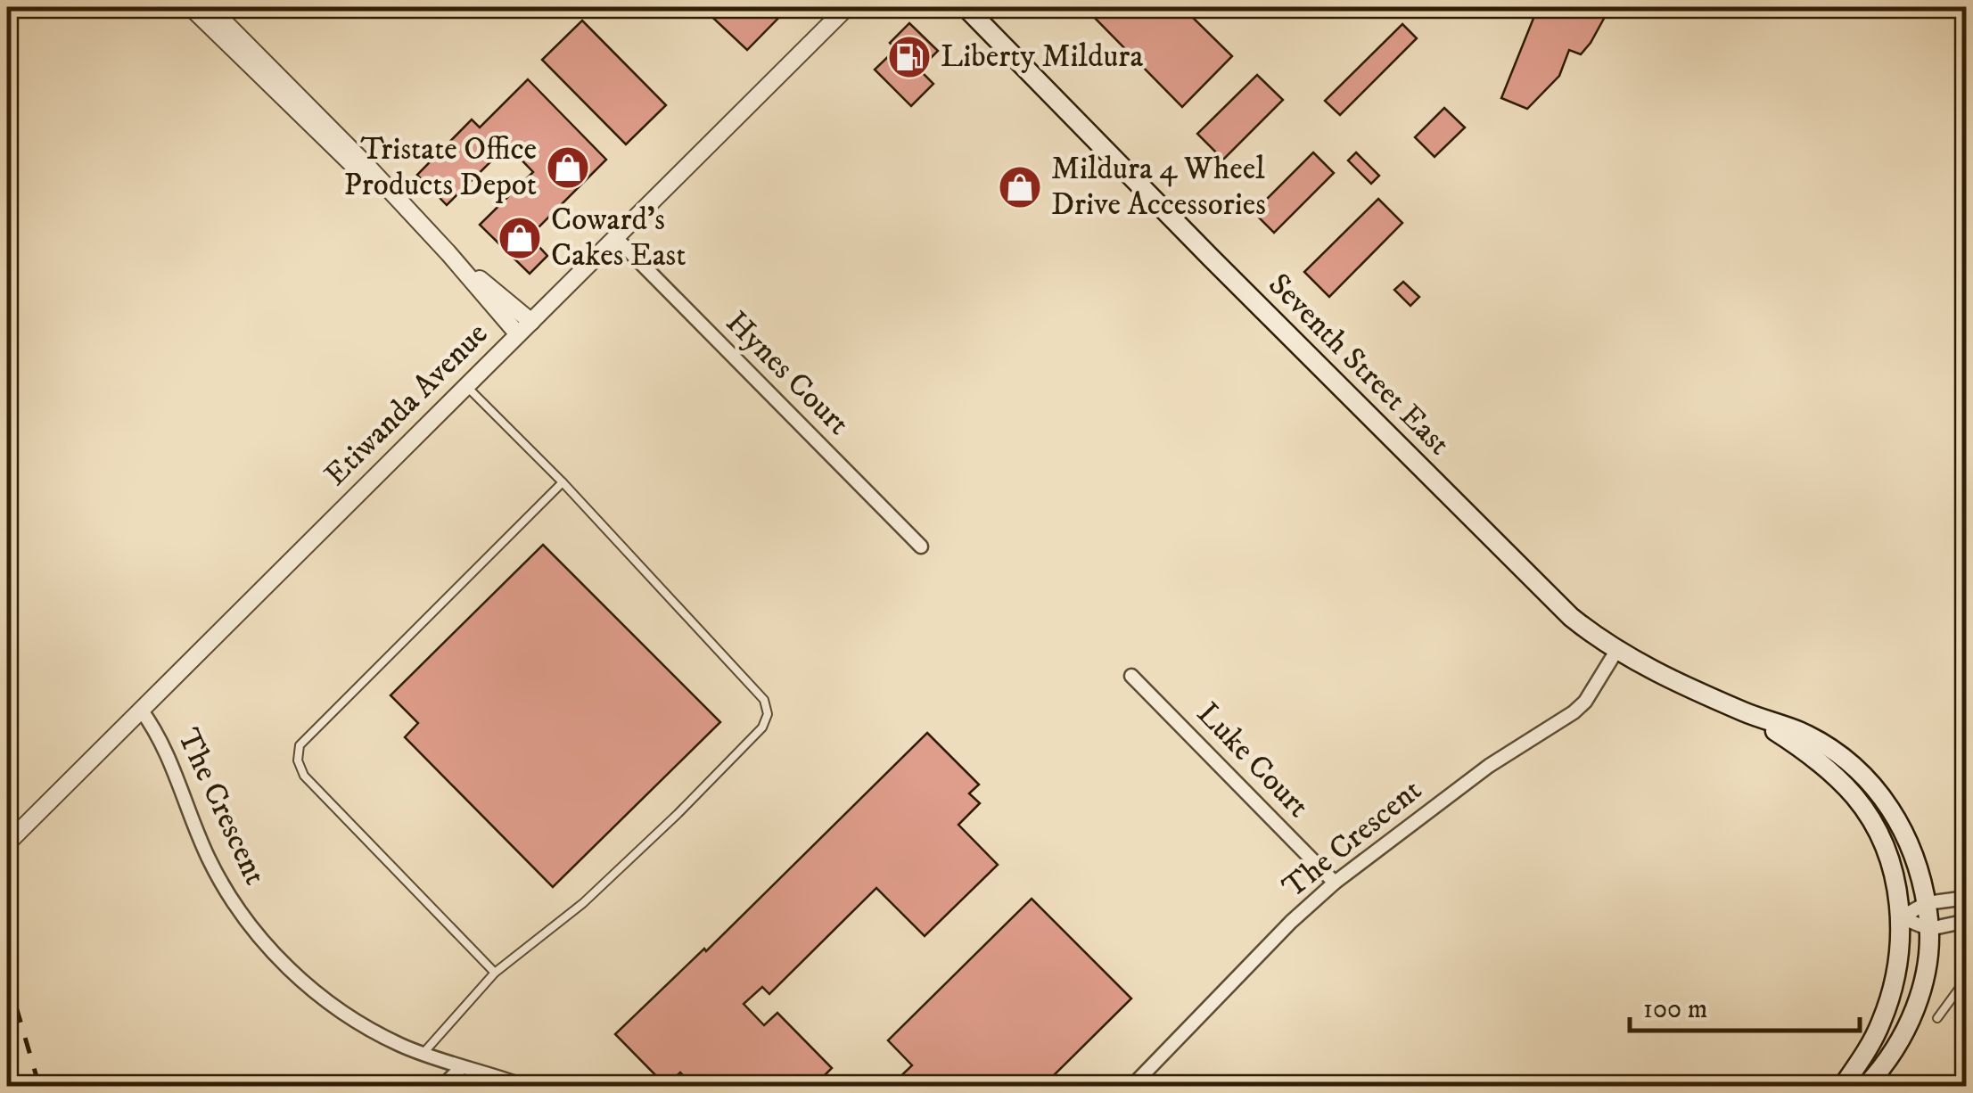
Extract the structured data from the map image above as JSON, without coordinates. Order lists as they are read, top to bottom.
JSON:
{
  "streets": {
    "main road": ["Seventh Street East"],
    "street": [
      "Hynes Court",
      "Etiwanda Avenue",
      "Luke Court",
      "The Crescent"
    ]
  },
  "crossings": [
    ["Seventh Street East", "The Crescent"],
    ["Hynes Court", "Etiwanda Avenue"],
    ["Etiwanda Avenue", "The Crescent"],
    ["Luke Court", "The Crescent"]
  ],
  "places": {
    "fuel station": ["Liberty Mildura"],
    "shop": ["Tristate Office Products Depot", "Mildura 4 Wheel Drive Accessories", "Coward's Cakes East"]
  },
  "scale_bar": "100 m"
}
